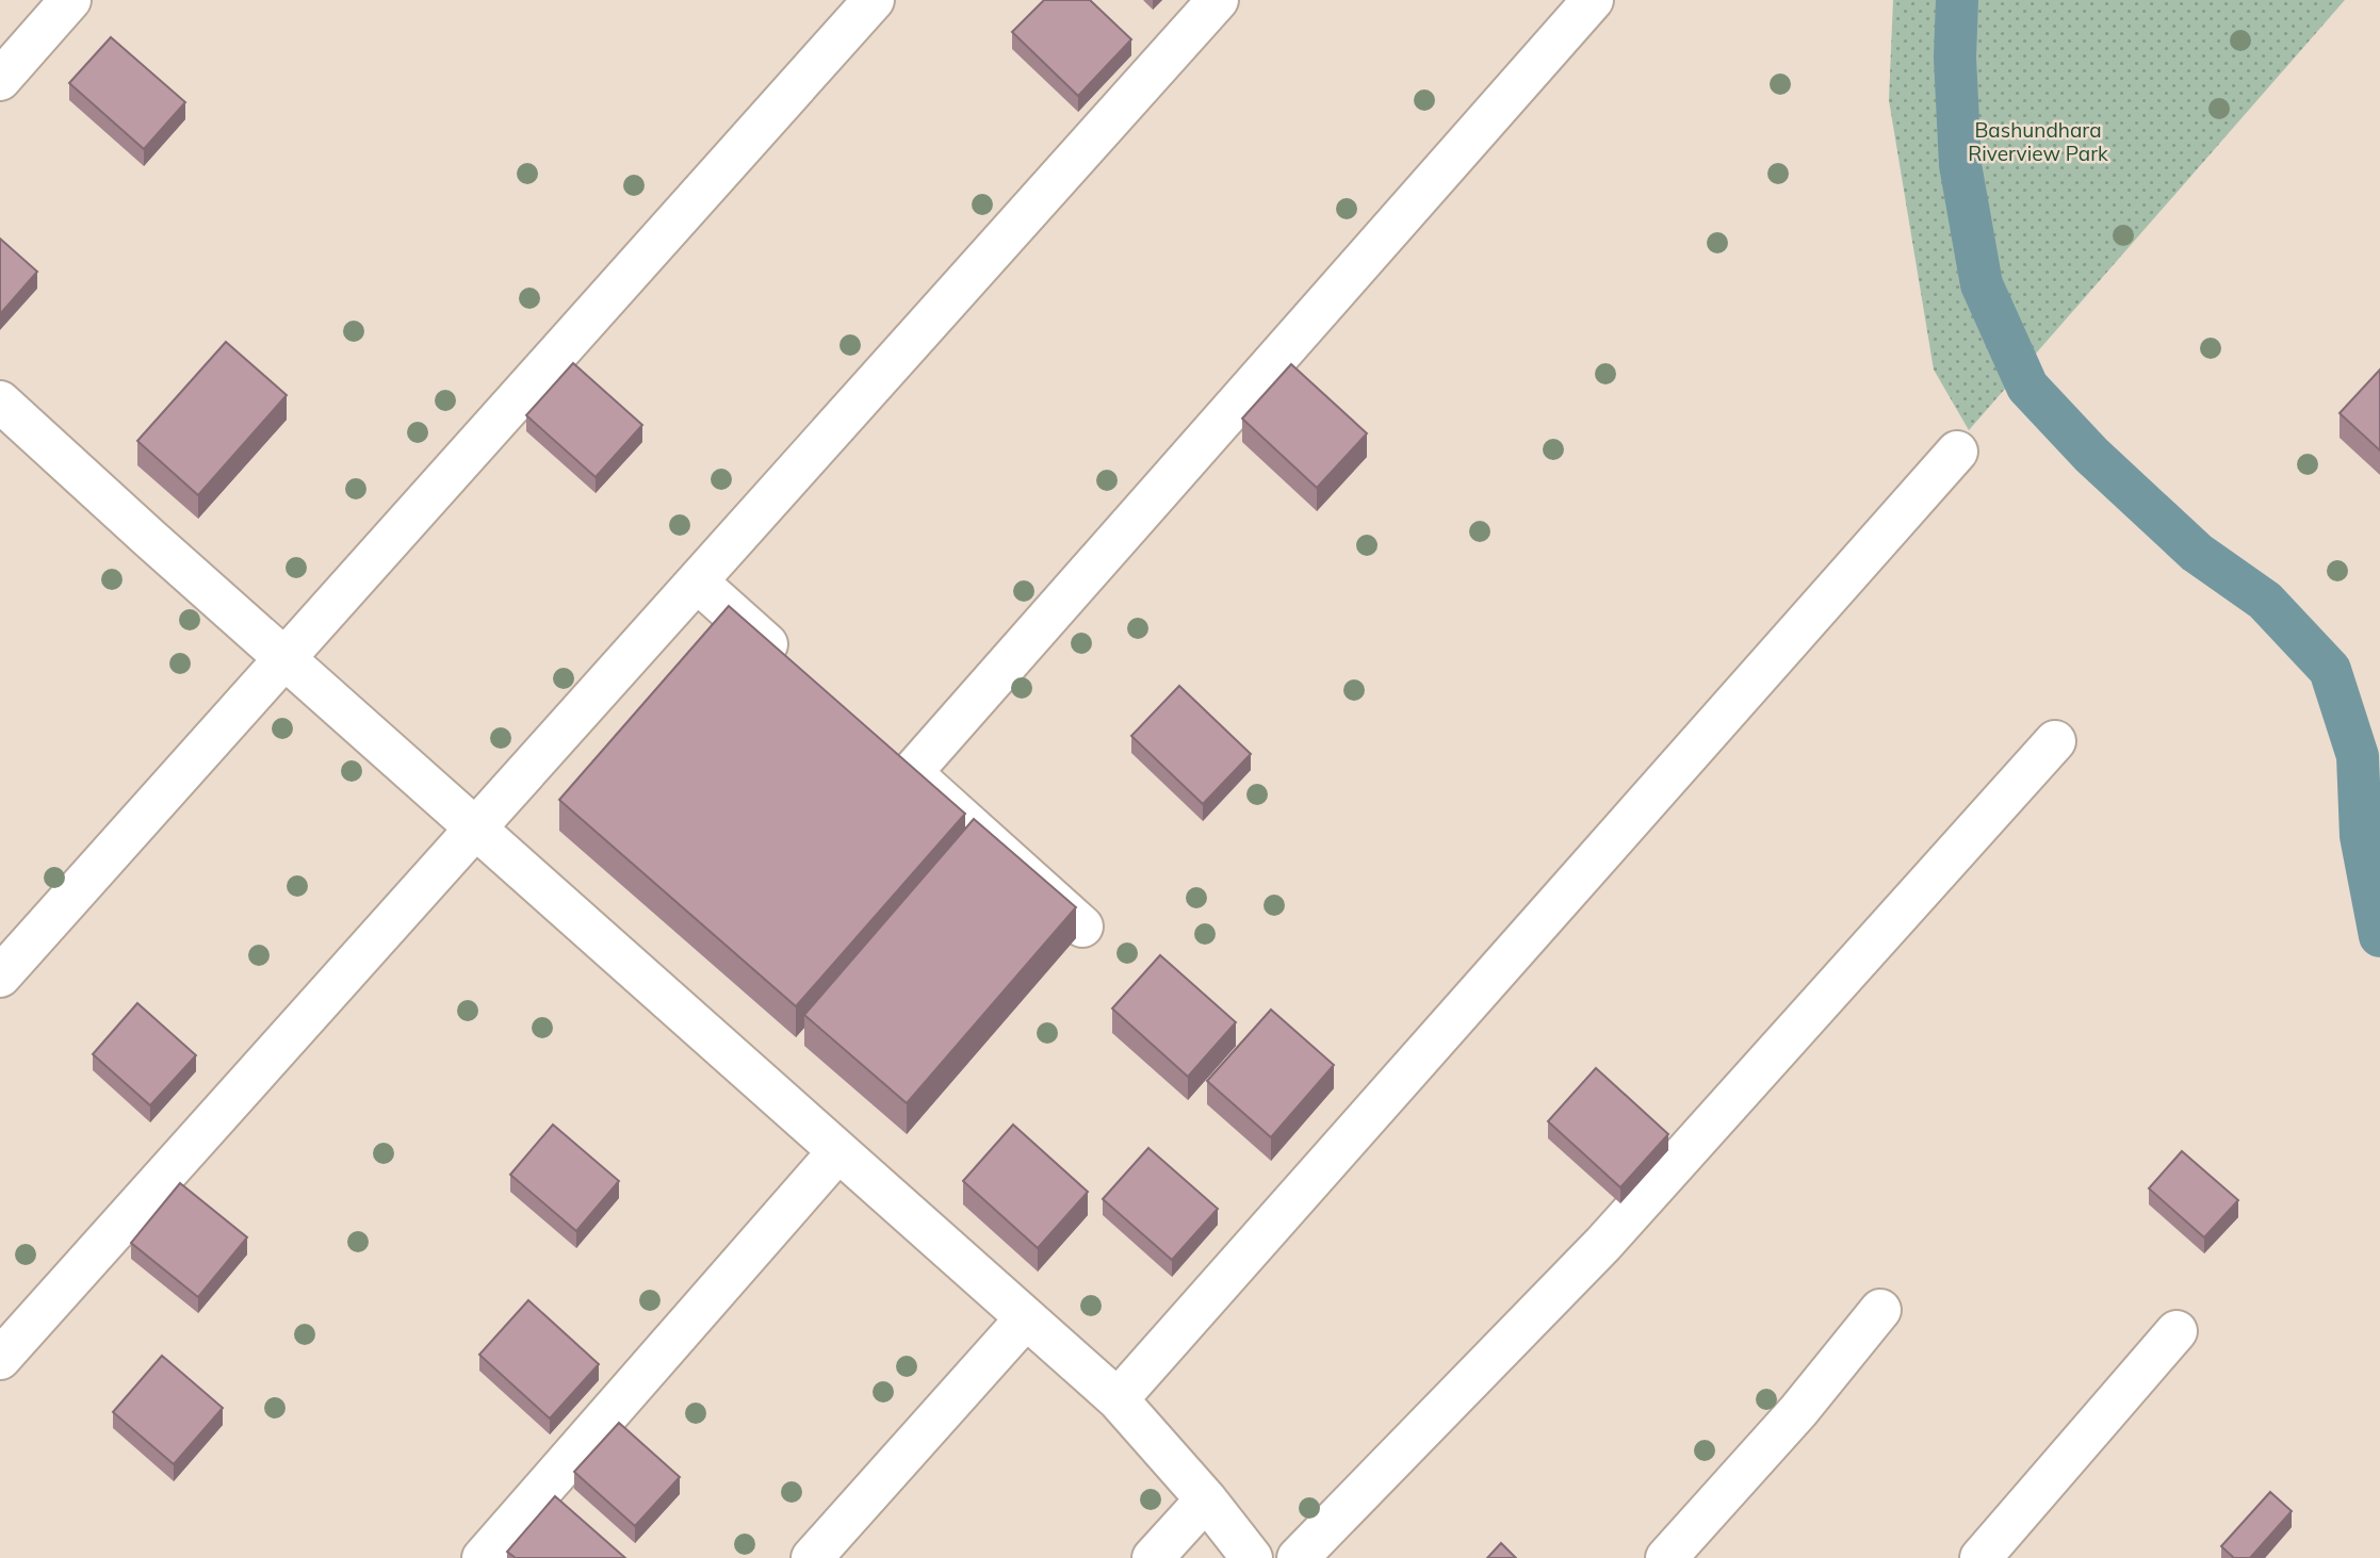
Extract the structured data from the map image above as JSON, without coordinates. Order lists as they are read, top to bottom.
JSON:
{
  "parks": ["Bashundhara Riverview Park"]
}
